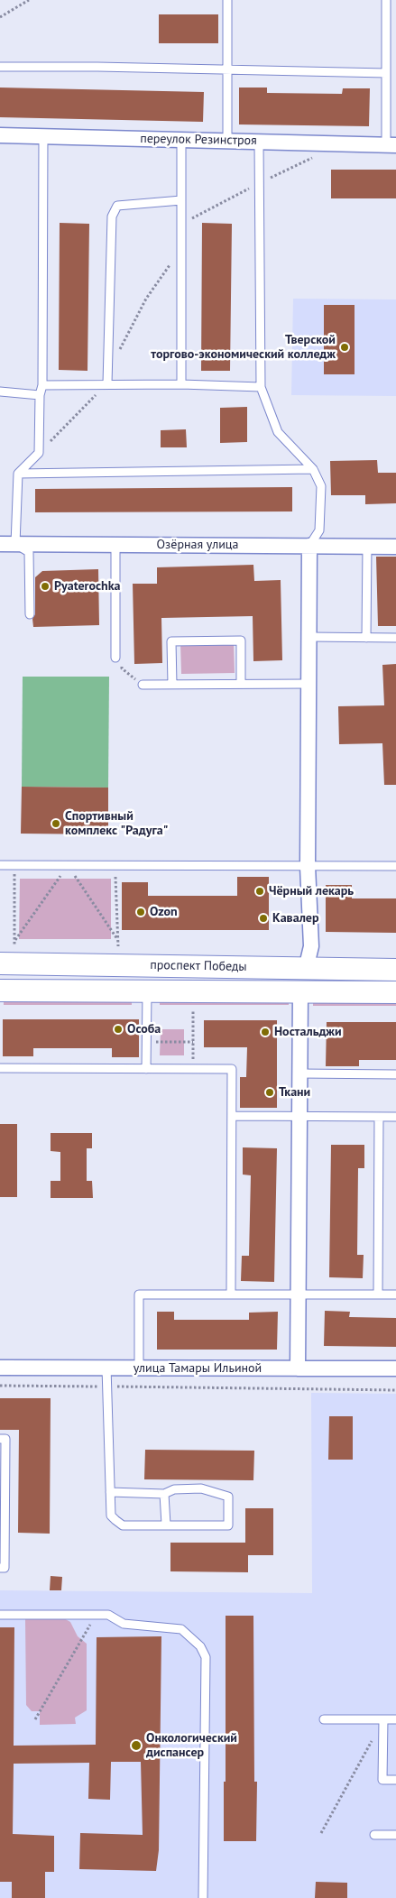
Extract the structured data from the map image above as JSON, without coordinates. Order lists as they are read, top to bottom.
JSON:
{
  "streets": {
    "main road": ["проспект Победы"],
    "street": ["переулок Резинстроя", "Озёрная улица", "улица Тамары Ильиной"]
  },
  "places": [
    "Тверской торгово-экономический колледж",
    "Pyaterochka",
    "Спортивный комплекс \"Радуга\"",
    "Чёрный лекарь",
    "Ozon",
    "Кавалер",
    "Особа",
    "Ностальджи",
    "Ткани",
    "Онкологический диспансер"
  ]
}
